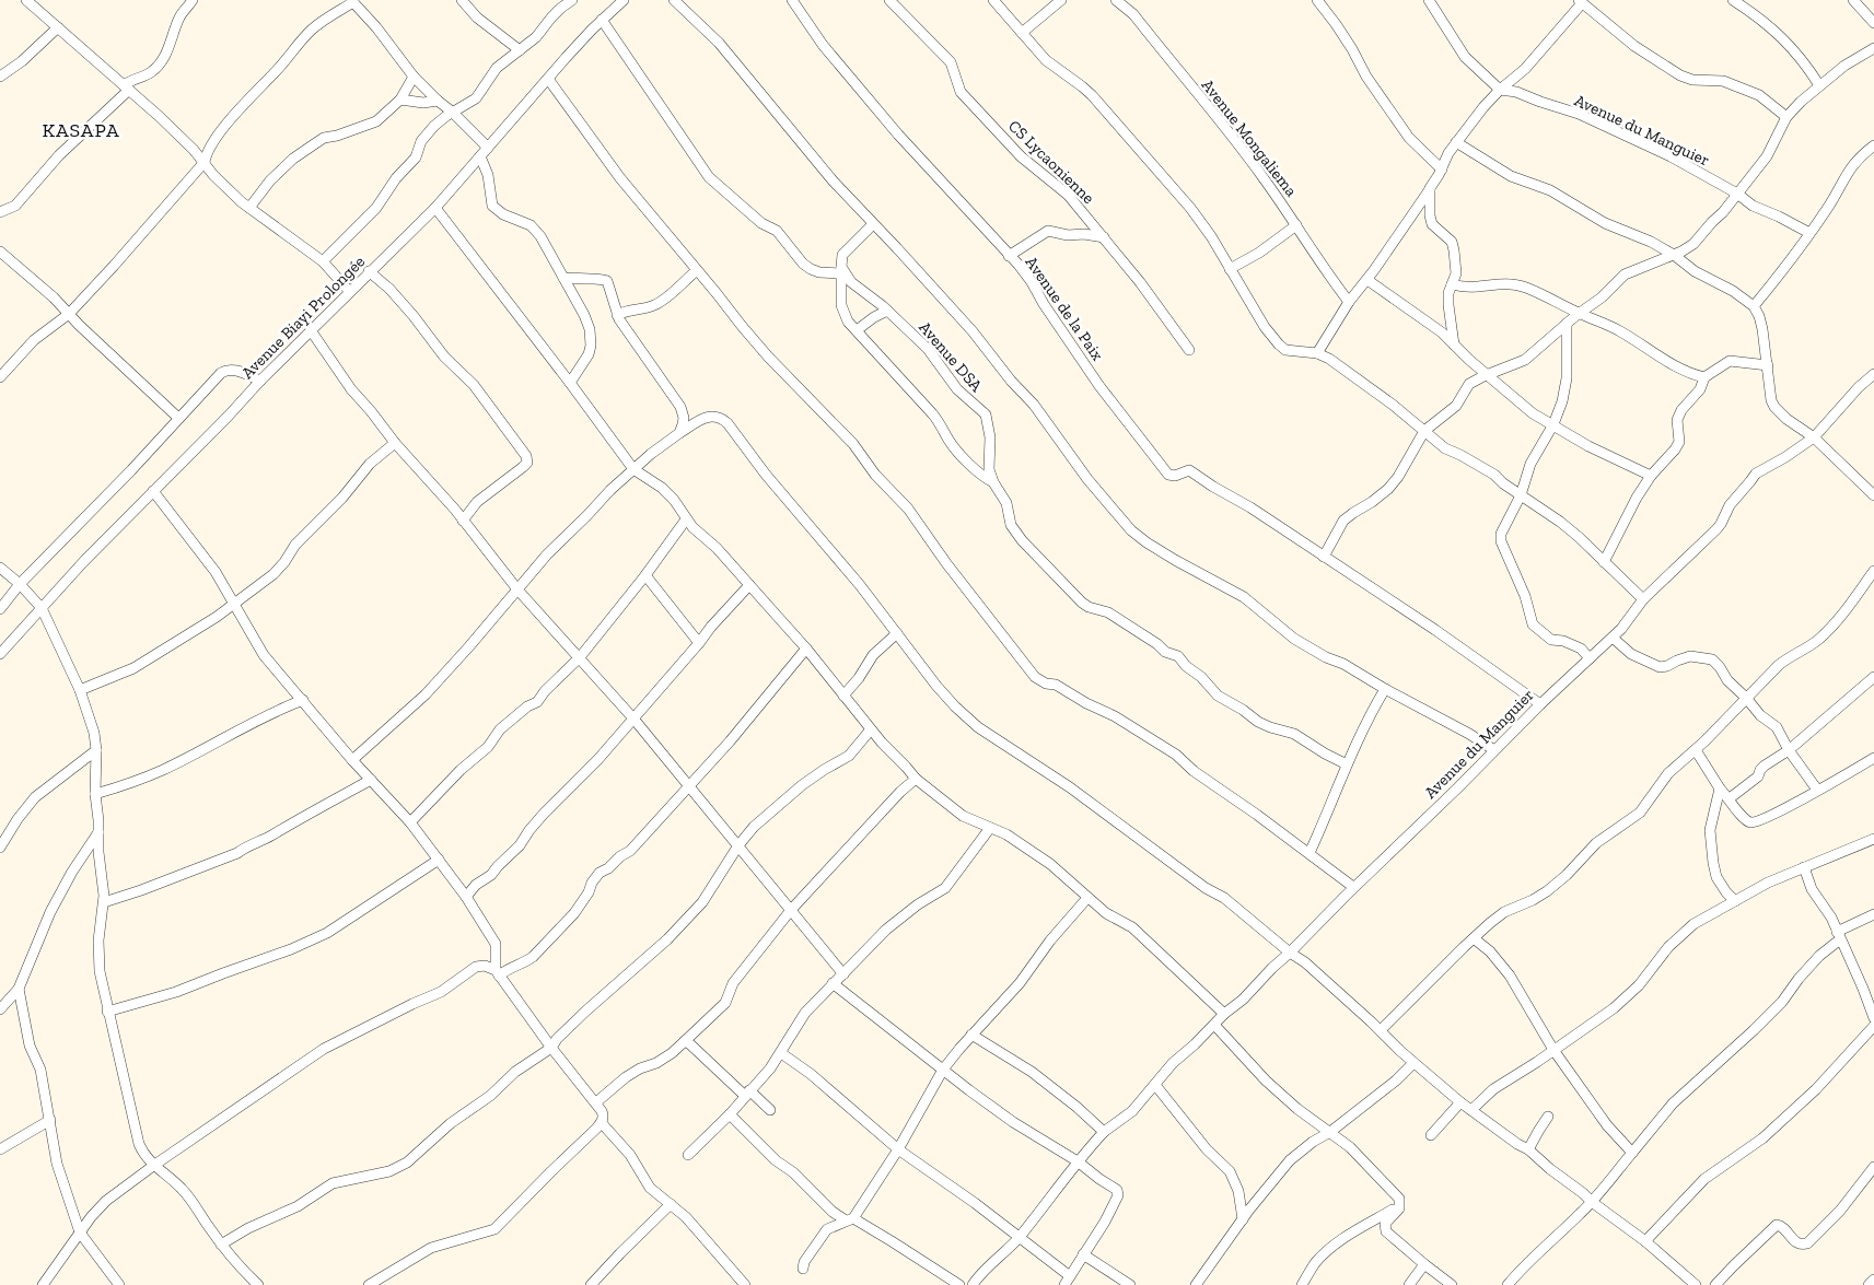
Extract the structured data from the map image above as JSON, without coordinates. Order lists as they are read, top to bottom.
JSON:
{
  "streets": {
    "street": [
      "Avenue du Manguier",
      "Avenue Mongaliema",
      "CS Lycaonienne",
      "Avenue de la Paix",
      "Avenue Biayi Prolongée",
      "Avenue DSA"
    ]
  },
  "districts": ["KASAPA"]
}
